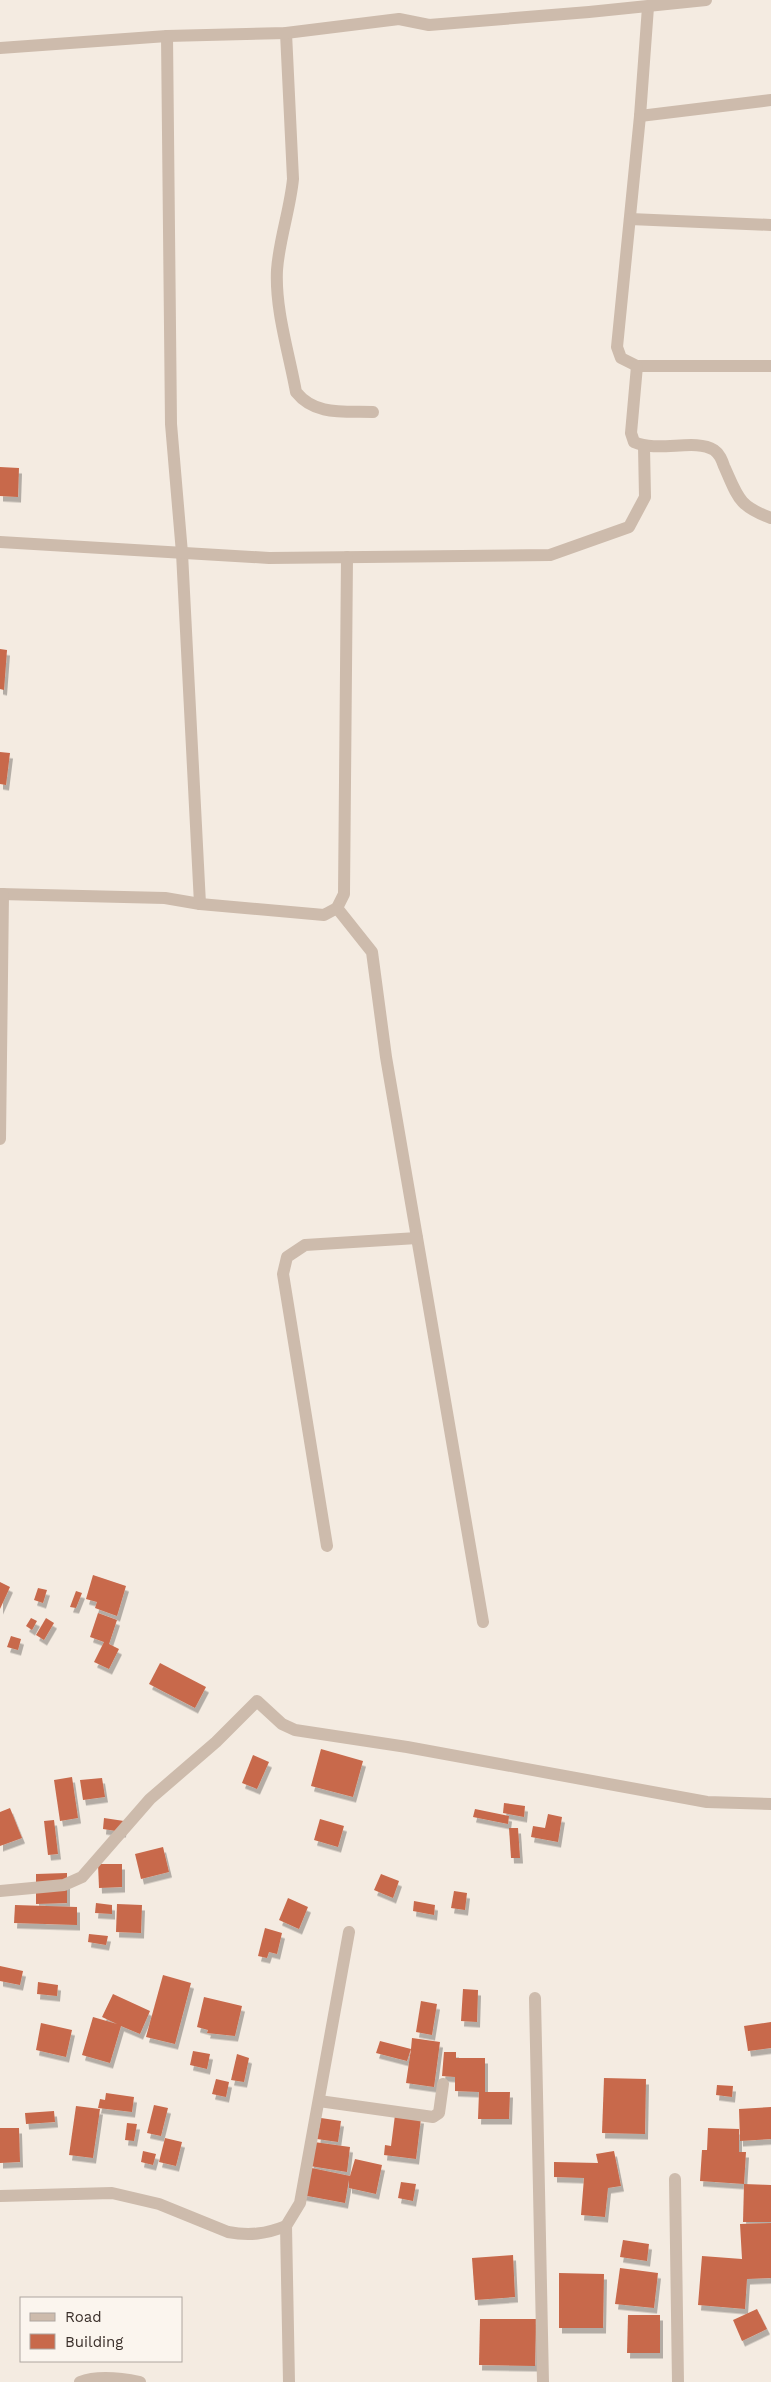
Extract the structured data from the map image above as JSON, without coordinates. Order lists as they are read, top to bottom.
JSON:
{
  "legend": ["Road", "Building"]
}
